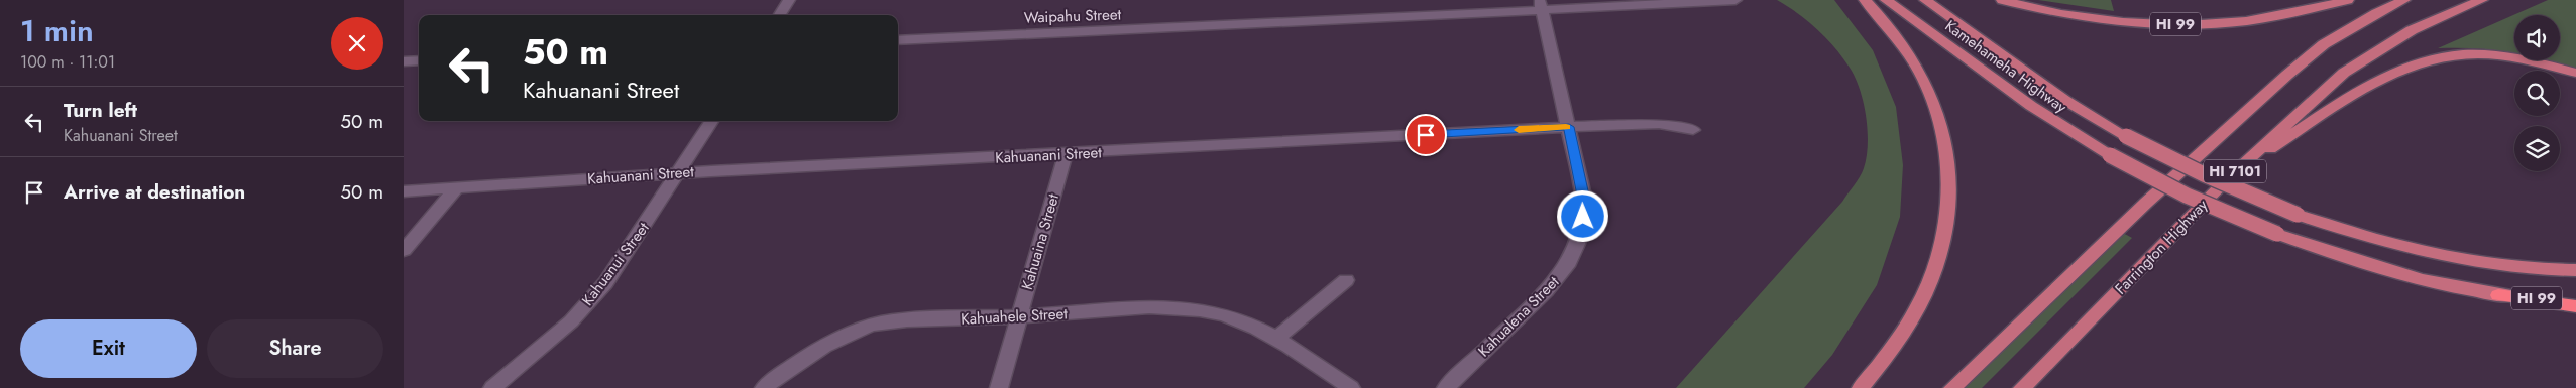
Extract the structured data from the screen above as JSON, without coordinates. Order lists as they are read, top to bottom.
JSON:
{
  "streets": {
    "main road": [
      "HI 99",
      "Kamehameha Highway",
      "HI 7101",
      "Farrington Highway"
    ],
    "street": [
      "Waipahu Street",
      "Kahuanani Street",
      "Kahuaina Street",
      "Kahuanui Street",
      "Kahuahele Street",
      "Kahualena Street"
    ]
  },
  "crossings": [
    ["Waipahu Street", "Kahualena Street"],
    ["HI 99", "Kamehameha Highway"],
    ["Kahuanani Street", "Kahuaina Street"],
    ["Kahuanani Street", "Kahuanui Street"],
    ["Kahuanani Street", "Kahualena Street"],
    ["Kahuaina Street", "Kahuahele Street"]
  ],
  "page": {
    "heading": ["1 min", "100 m · 11:01"],
    "turn": ["50 m", "Kahuanani Street"],
    "list": [
      {
        "name": "Turn left",
        "note": "Kahuanani Street",
        "value": "50 m"
      },
      {
        "name": "Arrive at destination",
        "value": "50 m"
      }
    ],
    "buttons": ["Exit", "Share"]
  }
}
